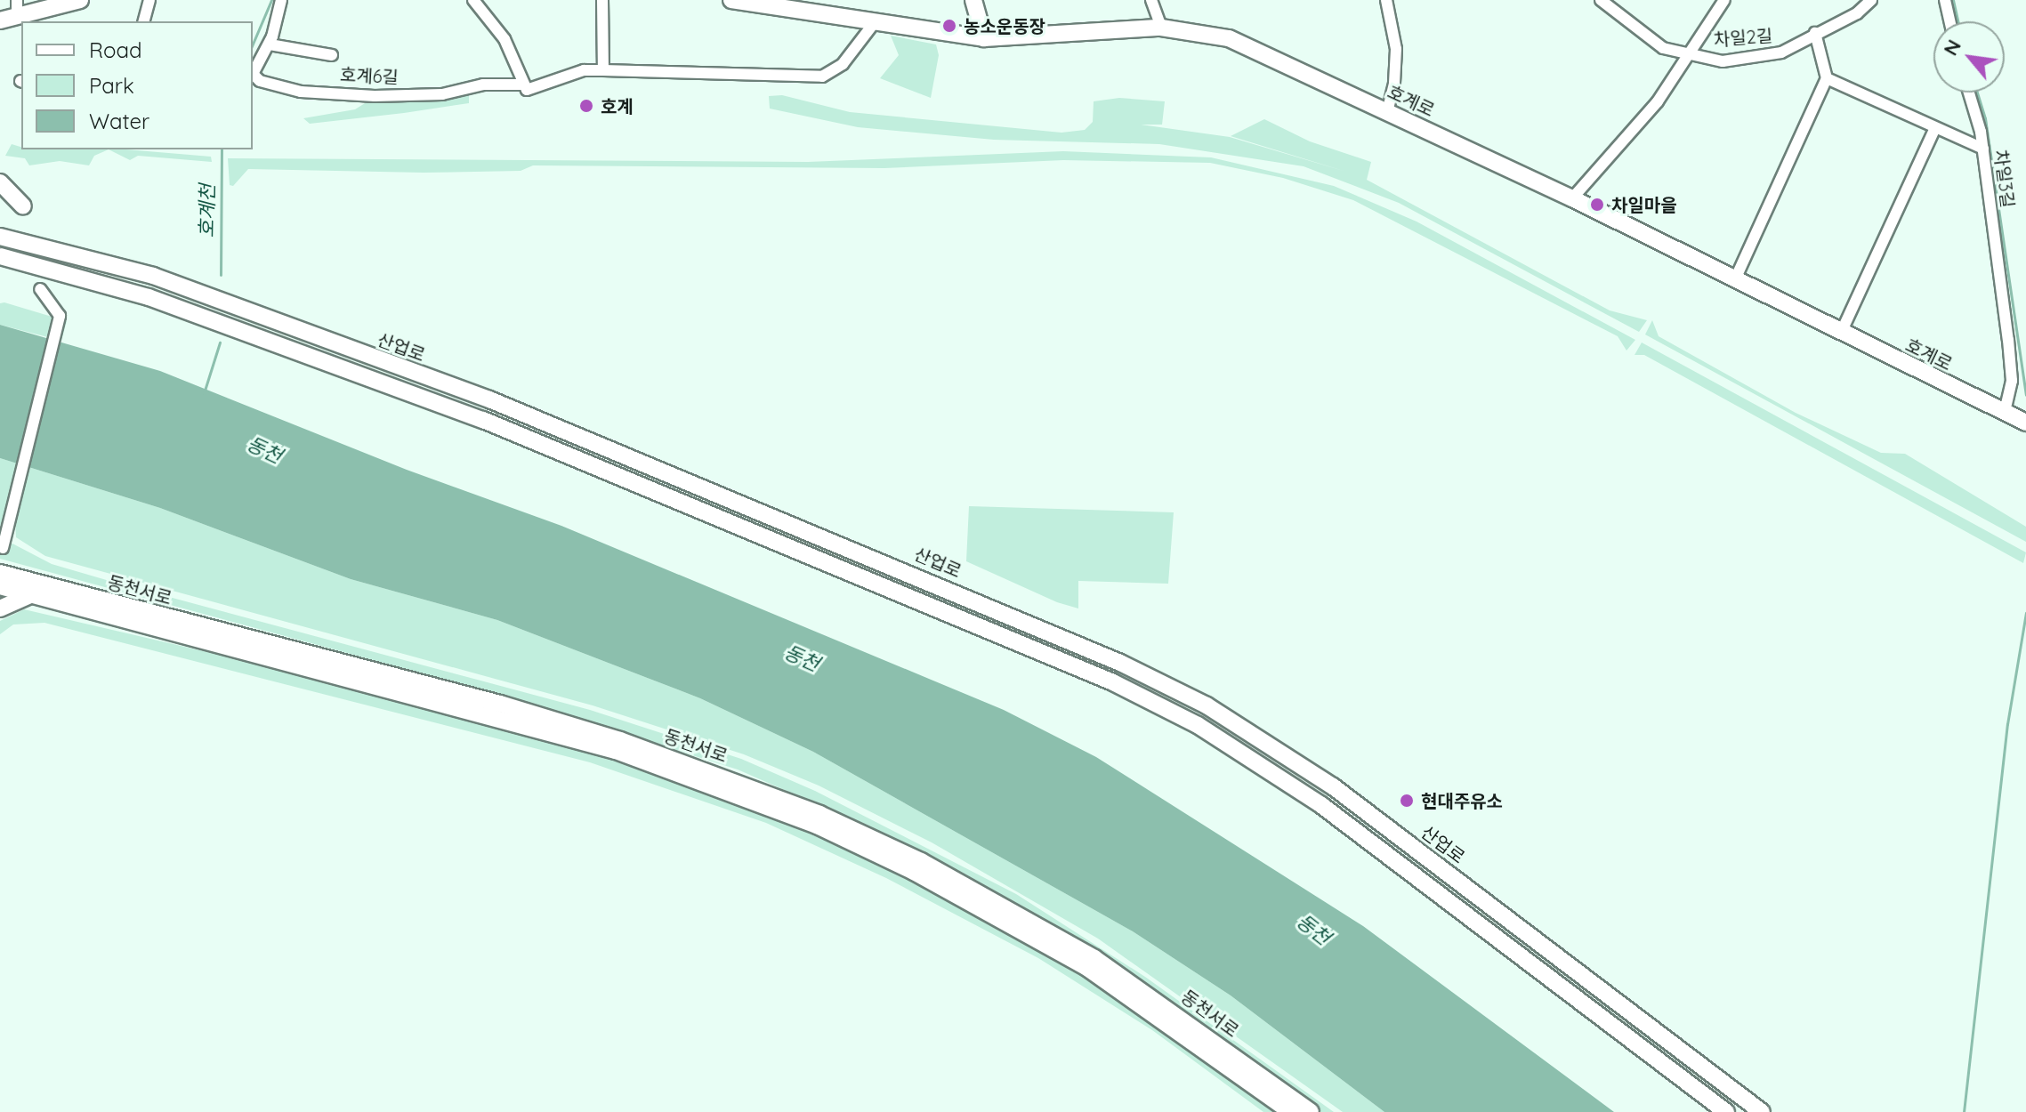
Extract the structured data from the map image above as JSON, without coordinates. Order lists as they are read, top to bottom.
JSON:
{
  "streets": {
    "main road": ["호계로", "산업로", "동천서로"],
    "street": ["차일2길", "호계6길", "차일3길"]
  },
  "crossings": [
    ["차일2길", "호계로"],
    ["호계6길", "호계로"],
    ["호계로", "차일3길"]
  ],
  "water": ["호계천", "동천"],
  "places": [
    "농소운동장",
    "호계",
    "차일마을",
    "현대주유소"
  ],
  "legend": ["Road", "Park", "Water"],
  "north": "top left"
}
